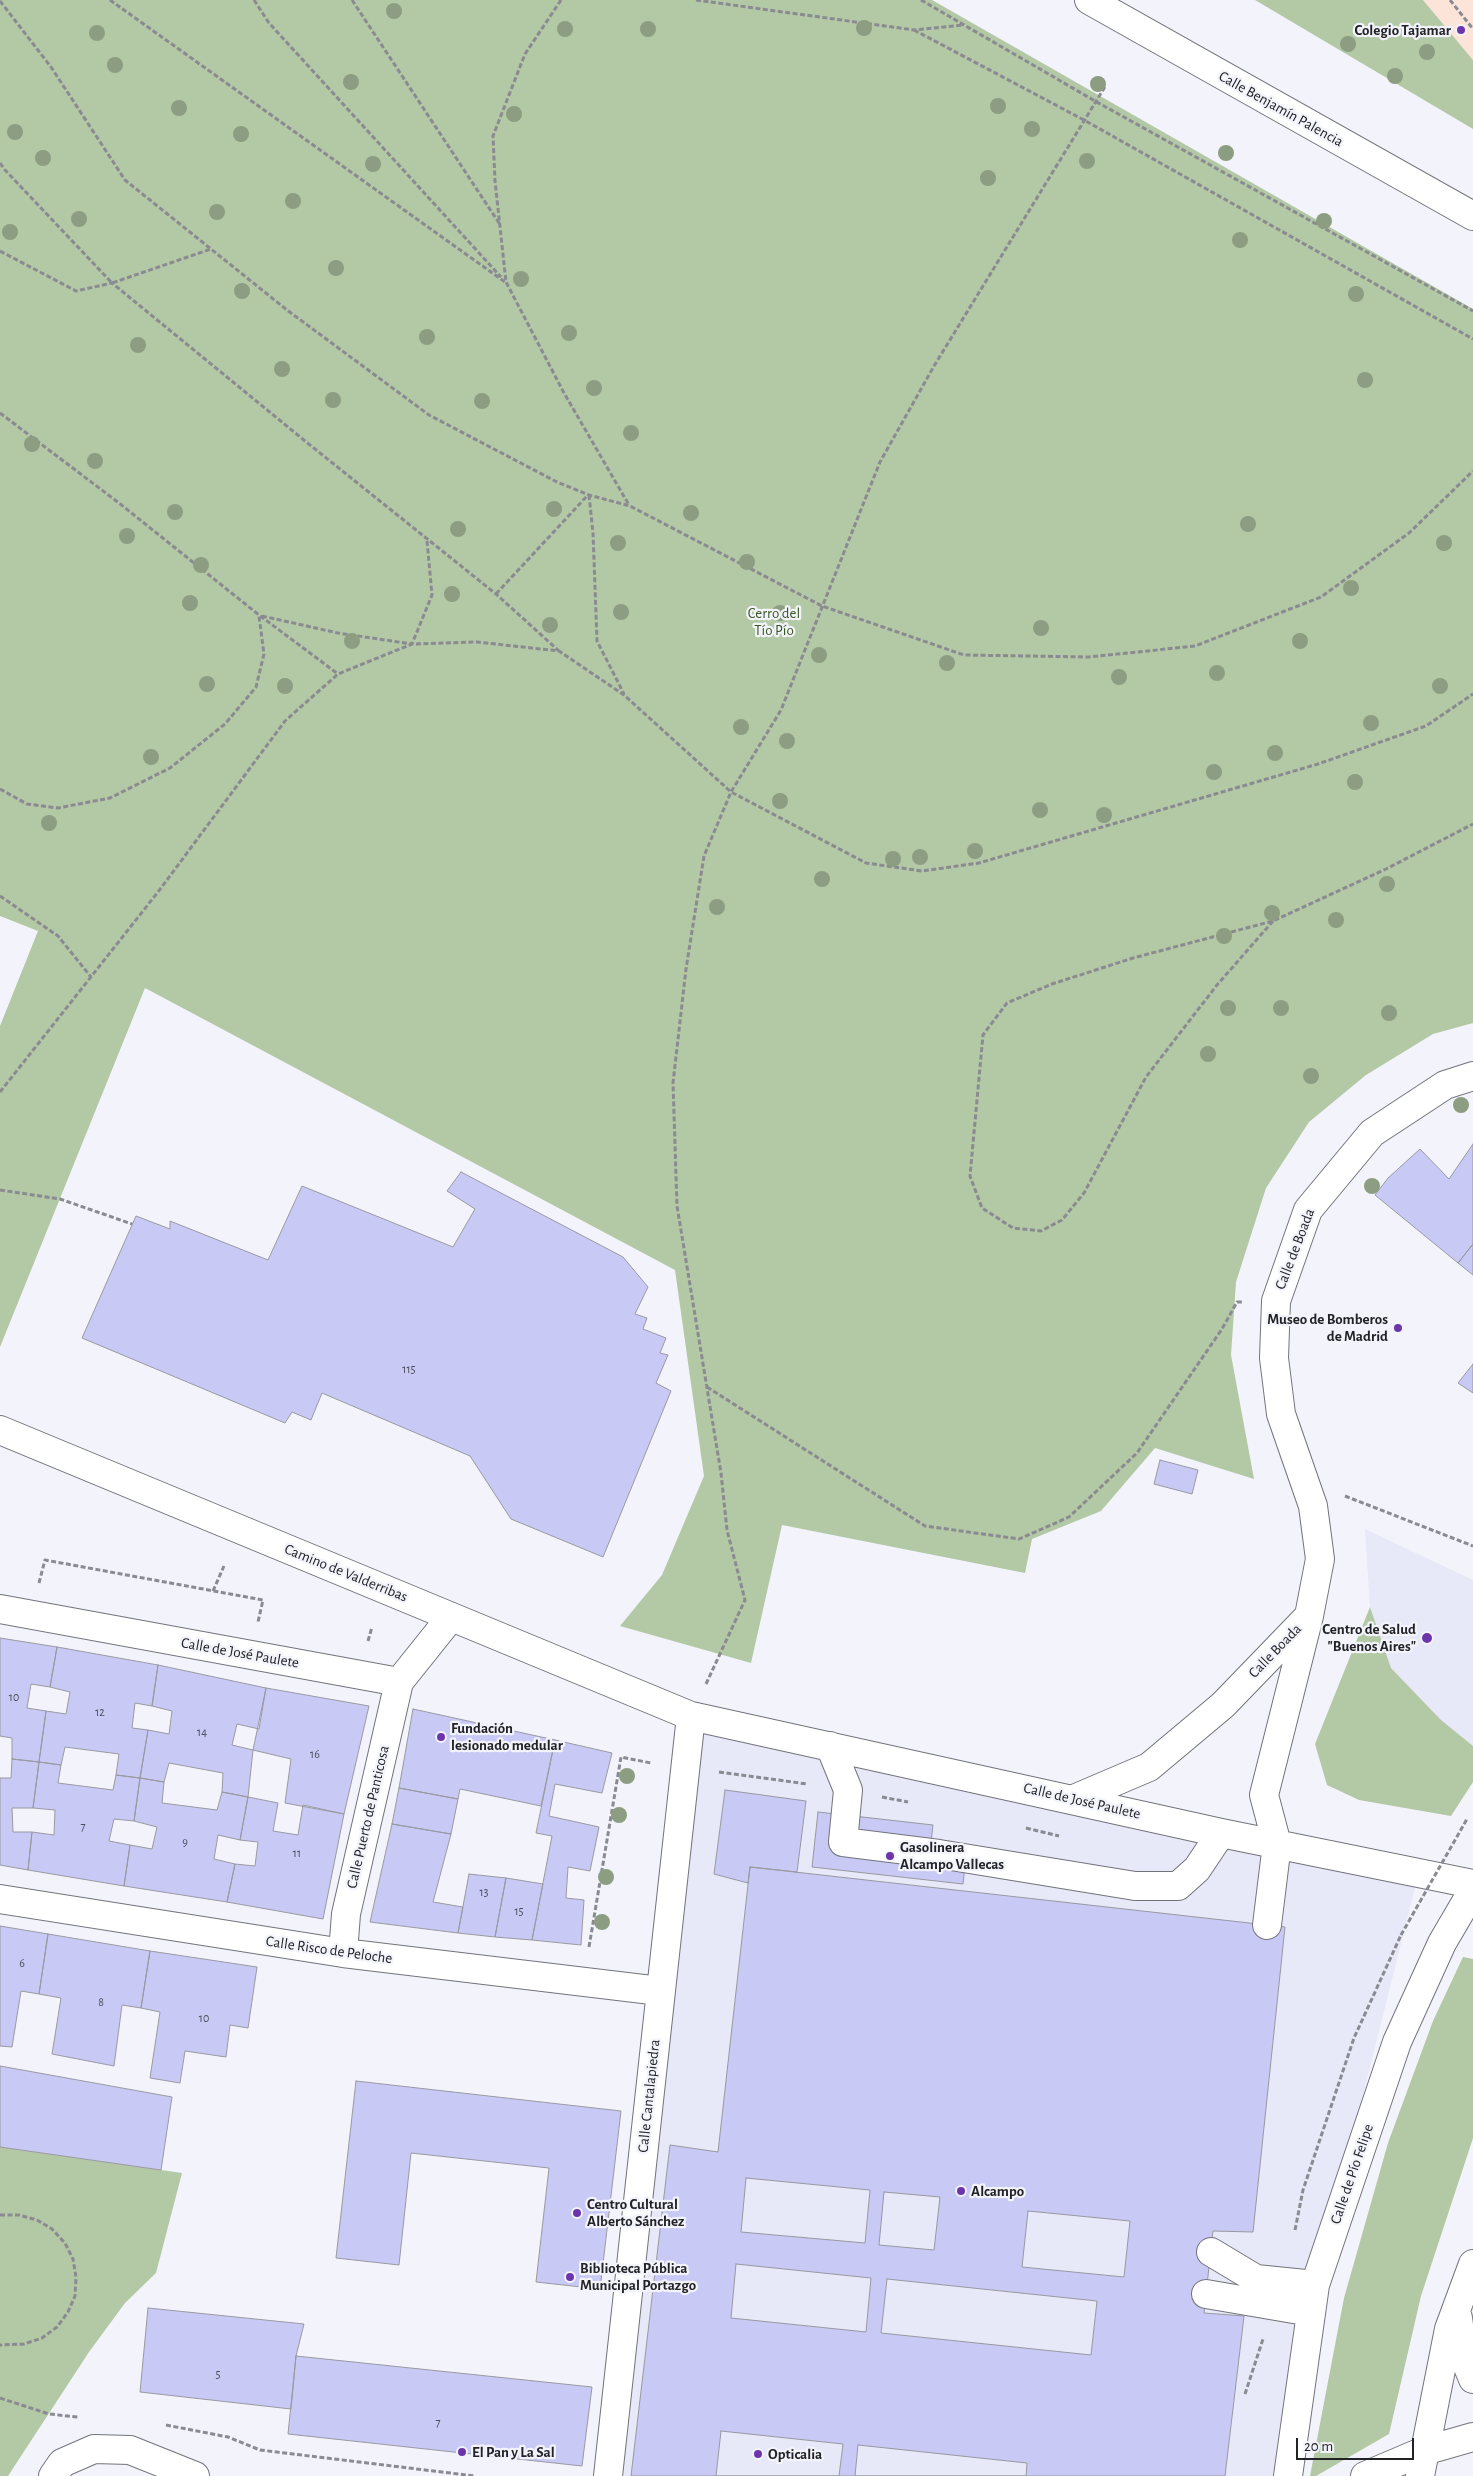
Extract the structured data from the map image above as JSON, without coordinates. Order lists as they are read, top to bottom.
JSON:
{
  "streets": {
    "street": [
      "Calle Benjamín Palencia",
      "Calle de Boada",
      "Camino de Valderribas",
      "Calle Boada",
      "Calle de José Paulete",
      "Calle Puerto de Panticosa",
      "Calle Risco de Peloche",
      "Calle Cantalapiedra",
      "Calle de Pío Felipe"
    ]
  },
  "crossings": [
    ["Calle de Boada", "Calle Boada"],
    ["Camino de Valderribas", "Calle de José Paulete"],
    ["Camino de Valderribas", "Calle Cantalapiedra"],
    ["Calle Boada", "Calle de José Paulete"],
    ["Calle de José Paulete", "Calle Puerto de Panticosa"],
    ["Calle de José Paulete", "Calle Cantalapiedra"],
    ["Calle Puerto de Panticosa", "Calle Risco de Peloche"],
    ["Calle Risco de Peloche", "Calle Cantalapiedra"]
  ],
  "parks": ["Cerro del Tío Pío"],
  "places": [
    "Colegio Tajamar",
    "Museo de Bomberos de Madrid",
    "Centro de Salud \"Buenos Aires\"",
    "Fundación lesionado medular",
    "Gasolinera Alcampo Vallecas",
    "Alcampo",
    "Centro Cultural Alberto Sánchez",
    "Biblioteca Pública Municipal Portazgo",
    "El Pan y La Sal",
    "Opticalia"
  ],
  "house_numbers": [
    "115",
    "10",
    "12",
    "14",
    "16",
    "7",
    "9",
    "11",
    "13",
    "15",
    "6",
    "8",
    "10",
    "5",
    "7"
  ],
  "scale_bar": "20 m"
}
